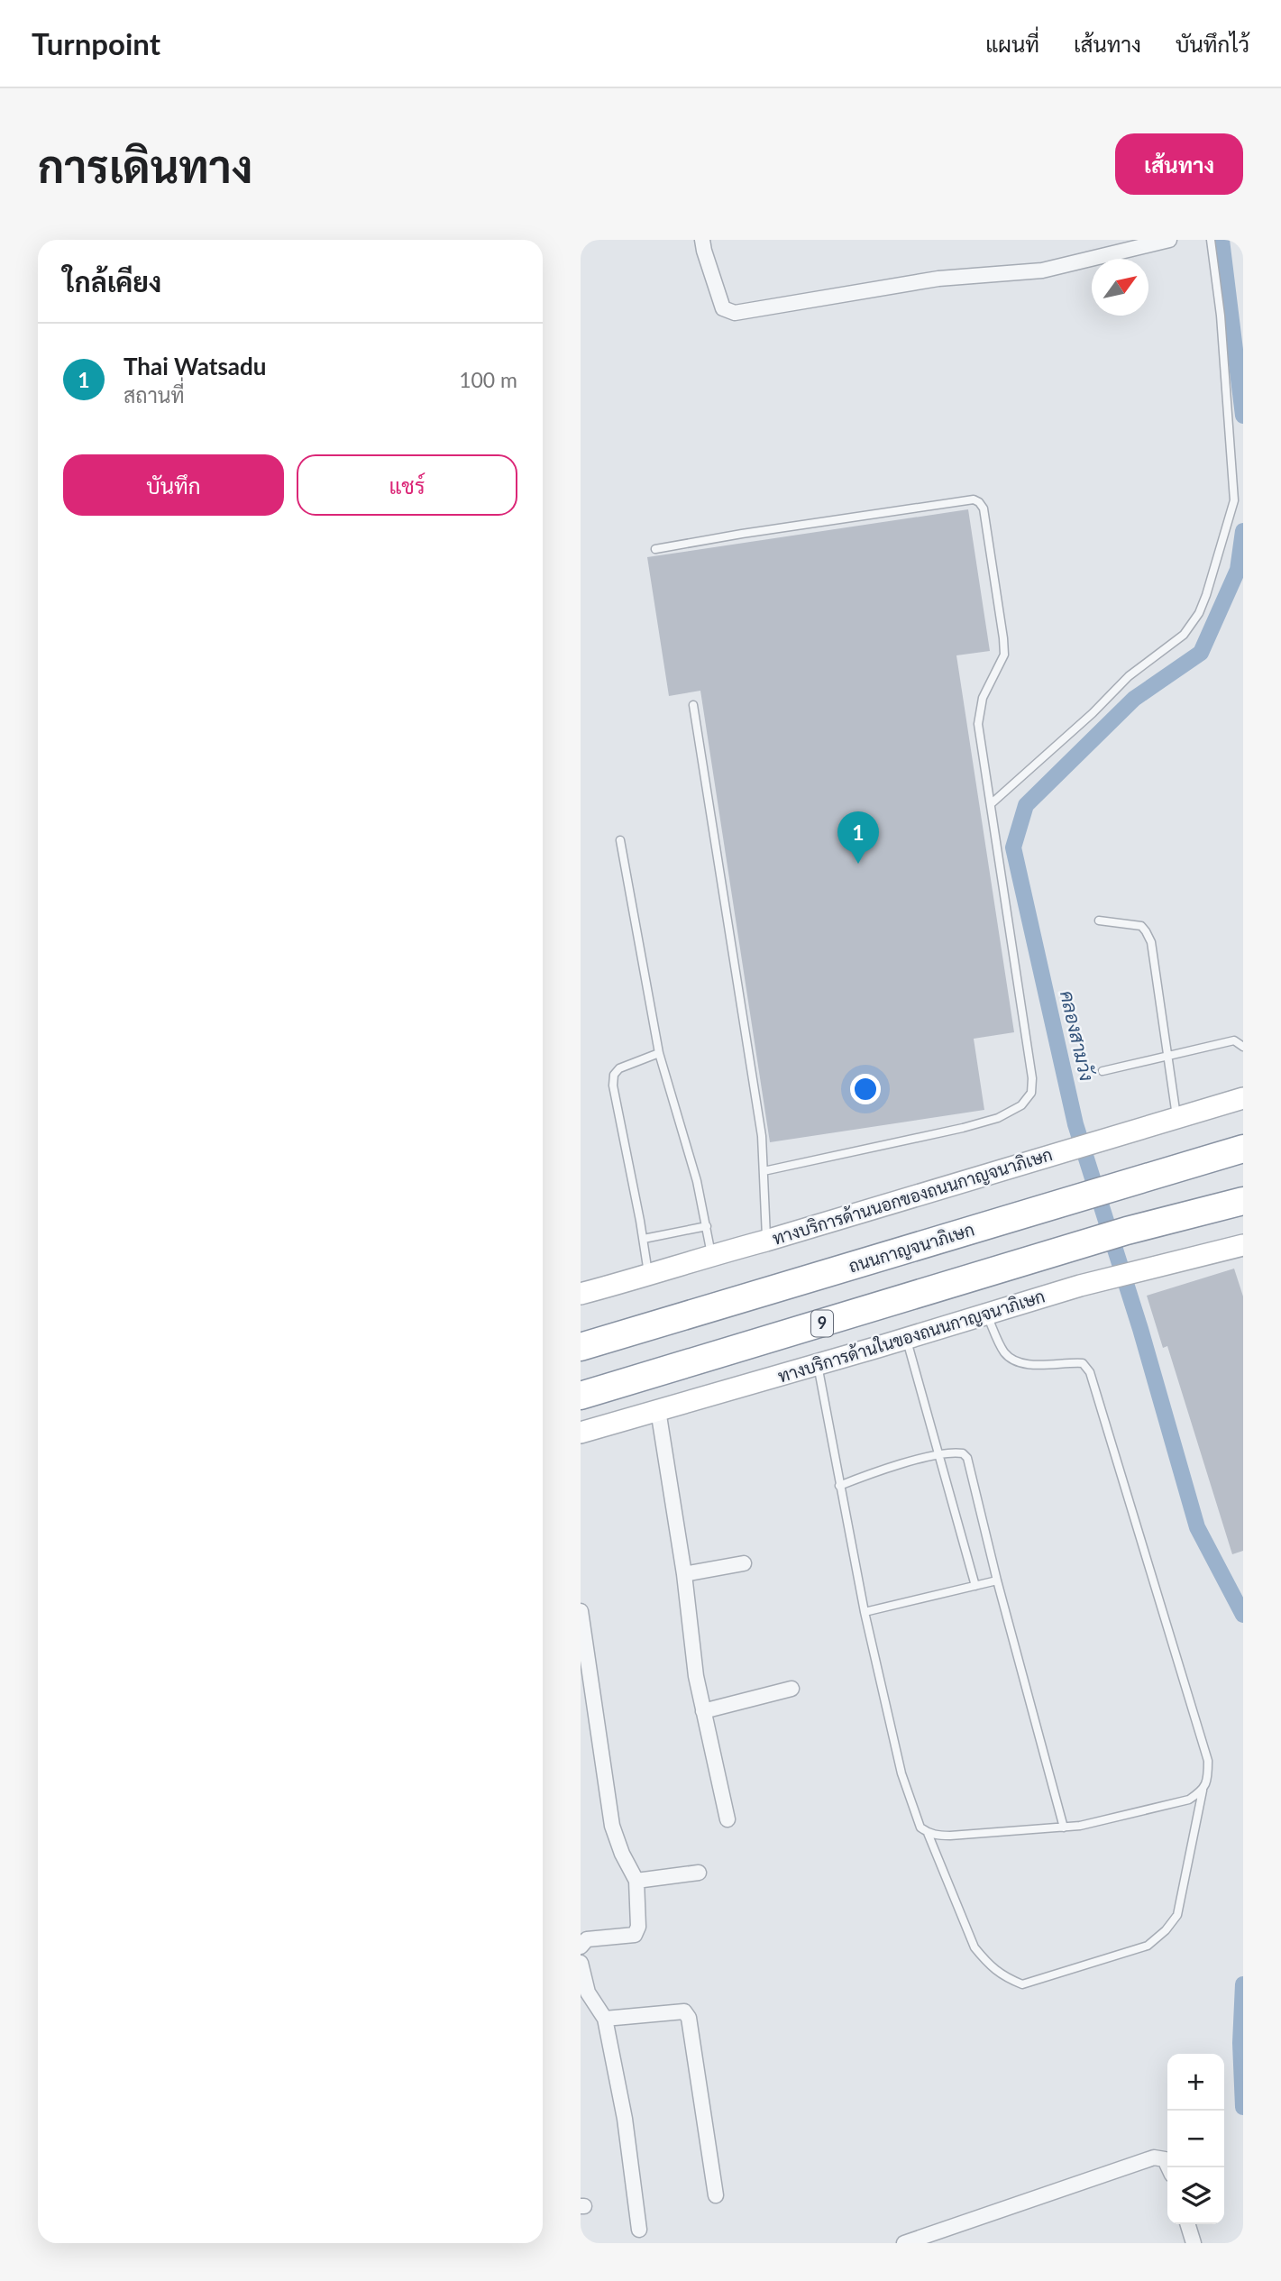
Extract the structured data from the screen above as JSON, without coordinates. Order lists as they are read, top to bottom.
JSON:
{
  "streets": {
    "highway": ["ถนนกาญจนาภิเษก", "9"],
    "main road": ["ทางบริการด้านนอกของถนนกาญจนาภิเษก", "ทางบริการด้านในของถนนกาญจนาภิเษก"]
  },
  "water": ["คลองสามวัง"],
  "north": "top right",
  "page": {
    "header": "Turnpoint",
    "nav": ["แผนที่", "เส้นทาง", "บันทึกไว้"],
    "buttons": [
      "เส้นทาง",
      ["บันทึก", "แชร์"]
    ],
    "title": "การเดินทาง",
    "heading": "ใกล้เคียง",
    "list": [
      {
        "mark": "1",
        "name": "Thai Watsadu",
        "note": "สถานที่",
        "value": "100 m"
      }
    ],
    "pins": "1",
    "map_buttons": ["+", "−"]
  }
}
